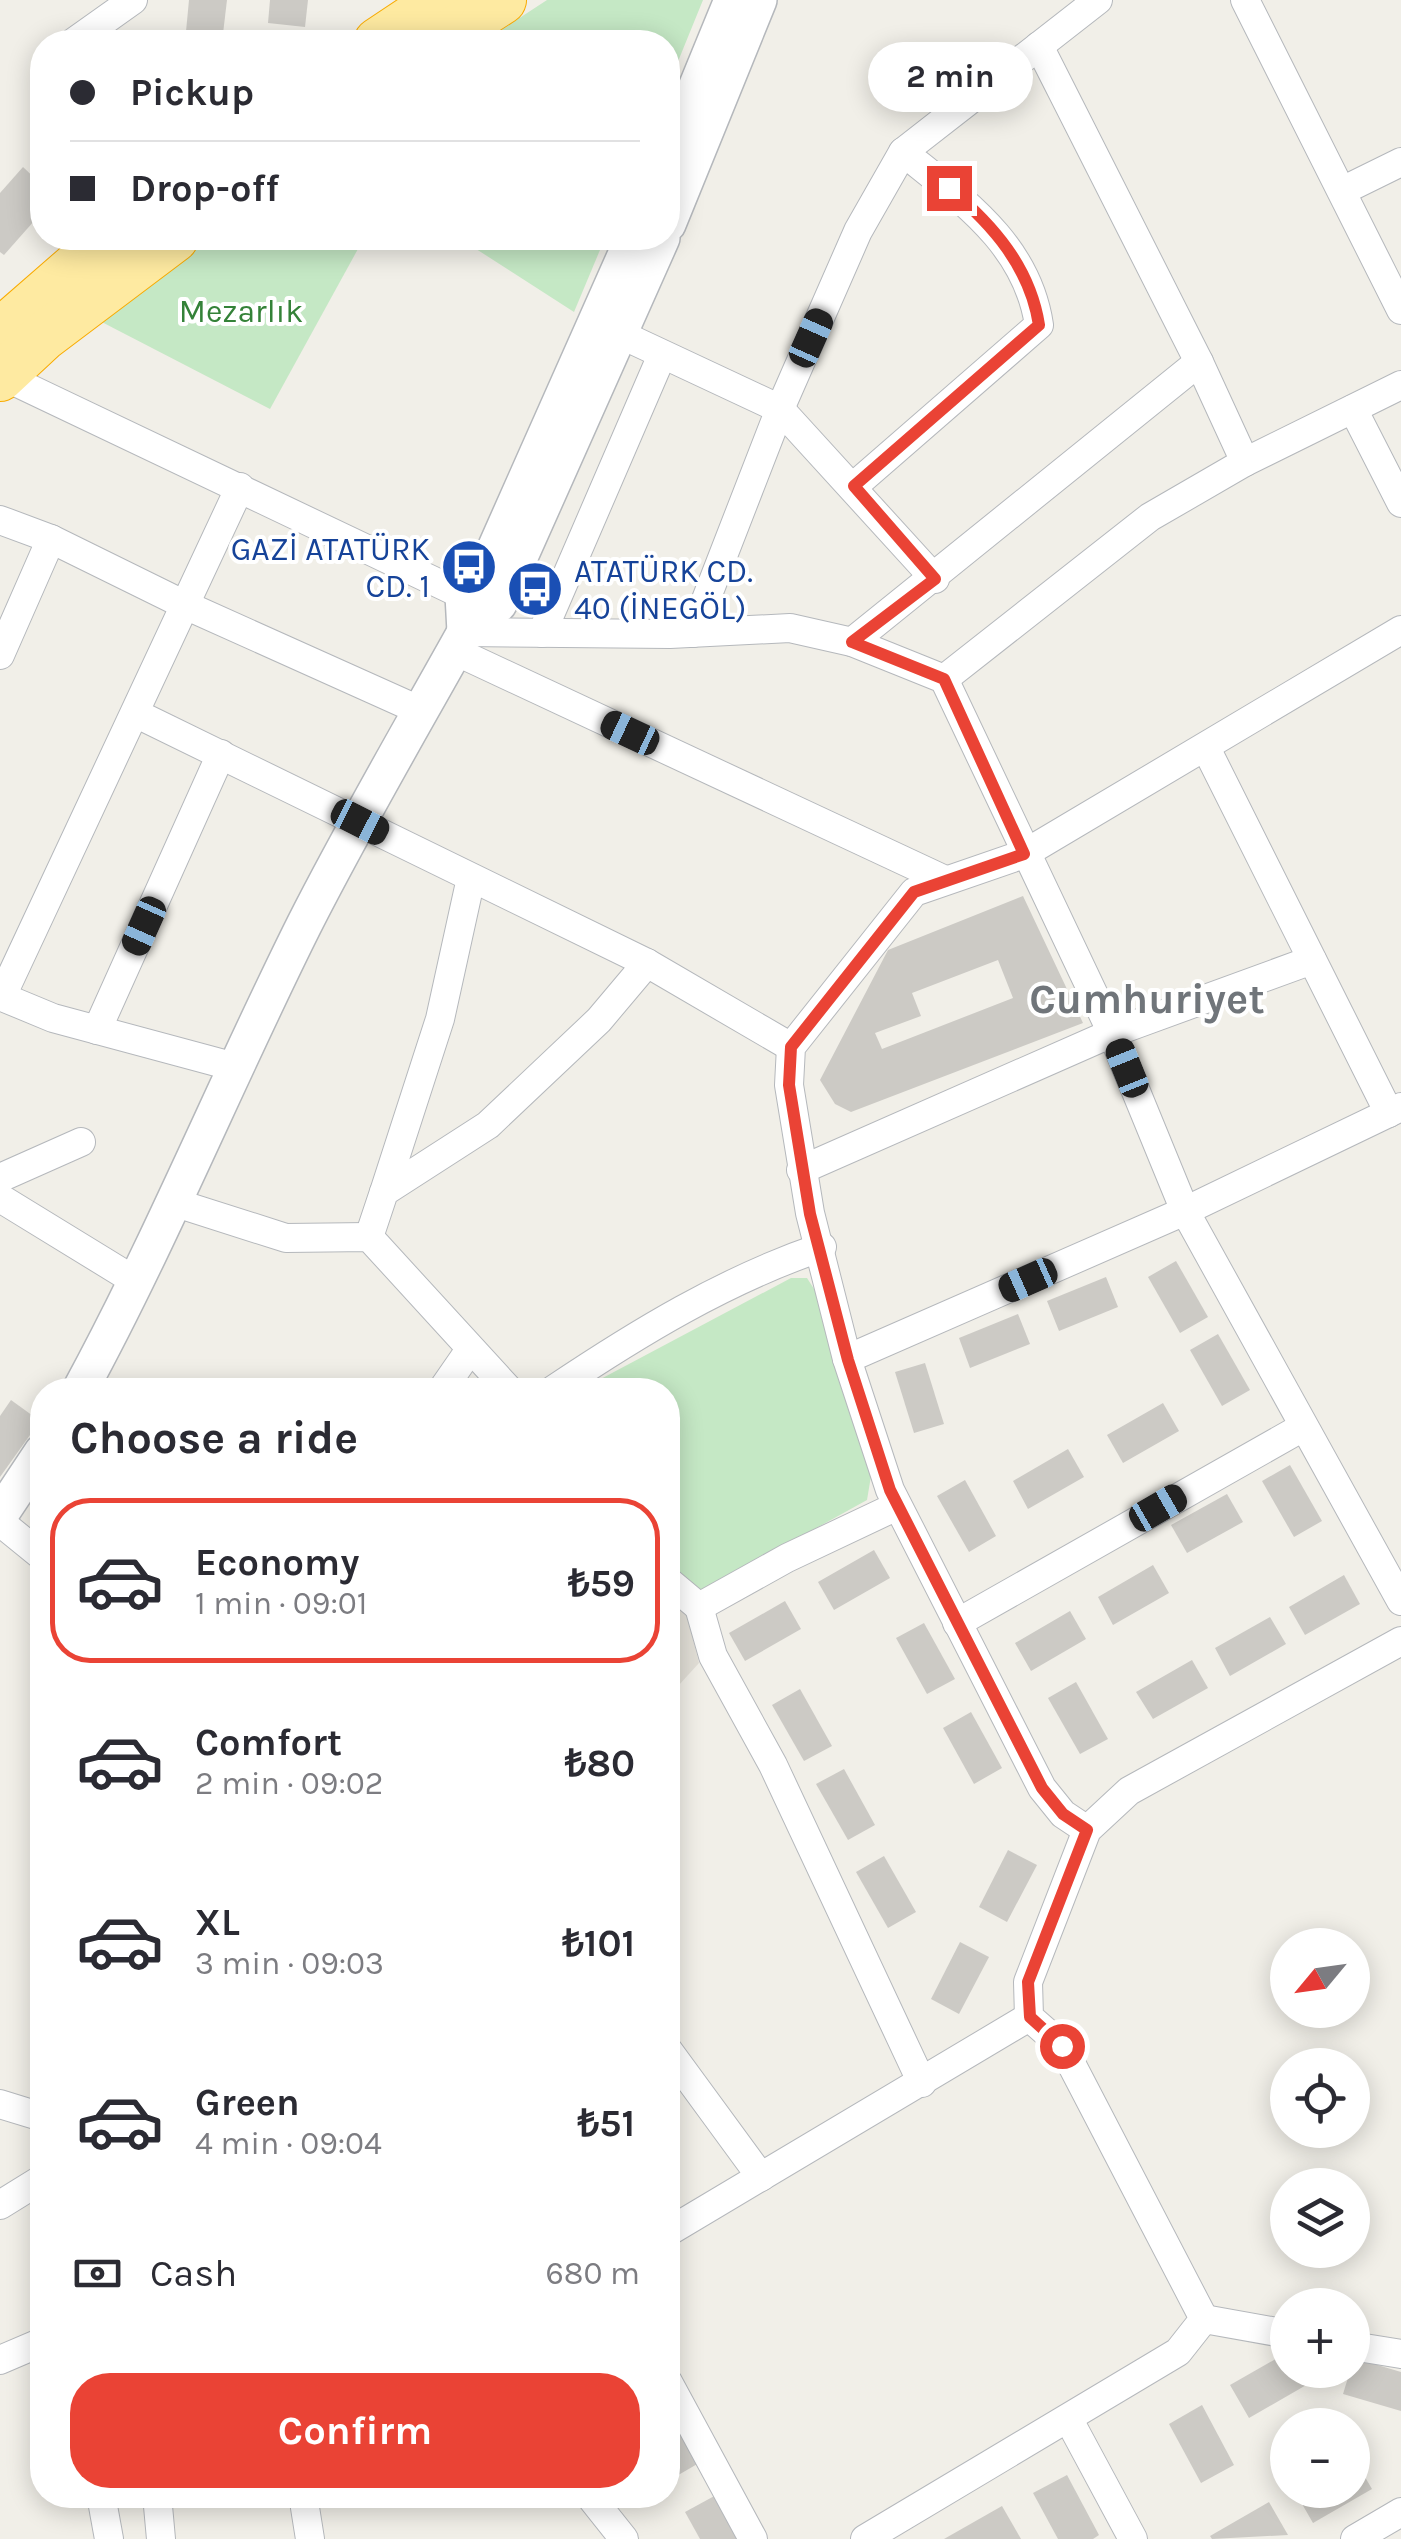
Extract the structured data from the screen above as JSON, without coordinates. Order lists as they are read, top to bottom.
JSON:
{
  "districts": ["Cumhuriyet"],
  "parks": ["Mezarlık"],
  "places": {
    "bus stop": ["GAZİ ATATÜRK CD. 1", "ATATÜRK CD. 40 (İNEGÖL)"]
  },
  "north": "bottom left",
  "page": {
    "banner": ["Pickup", "Drop-off"],
    "bubble": "2 min",
    "heading": "Choose a ride",
    "list": [
      {
        "name": "Economy",
        "note": "1 min · 09:01",
        "value": "₺59"
      },
      {
        "name": "Comfort",
        "note": "2 min · 09:02",
        "value": "₺80"
      },
      {
        "name": "XL",
        "note": "3 min · 09:03",
        "value": "₺101"
      },
      {
        "name": "Green",
        "note": "4 min · 09:04",
        "value": "₺51"
      }
    ],
    "map_buttons": ["+", "−"],
    "pay": ["Cash", "680 m"],
    "buttons": "Confirm"
  }
}
